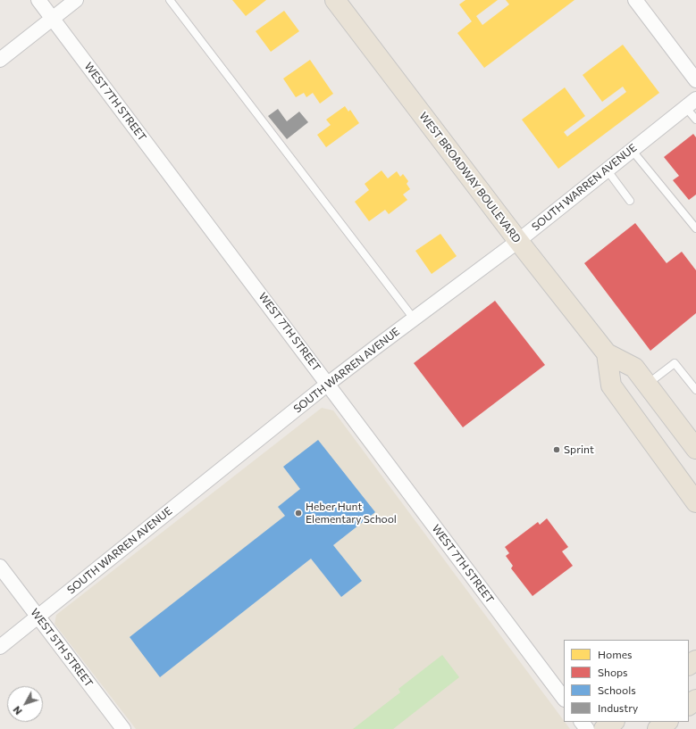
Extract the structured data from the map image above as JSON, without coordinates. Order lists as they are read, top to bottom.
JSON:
{
  "streets": {
    "highway": ["WEST BROADWAY BOULEVARD"],
    "street": ["WEST 7TH STREET", "SOUTH WARREN AVENUE", "WEST 5TH STREET"]
  },
  "crossings": [
    ["WEST 7TH STREET", "SOUTH WARREN AVENUE"],
    ["WEST BROADWAY BOULEVARD", "SOUTH WARREN AVENUE"],
    ["SOUTH WARREN AVENUE", "WEST 5TH STREET"]
  ],
  "places": ["Sprint", "Heber Hunt Elementary School"],
  "legend": [
    "Homes",
    "Shops",
    "Schools",
    "Industry"
  ],
  "north": "bottom left"
}
